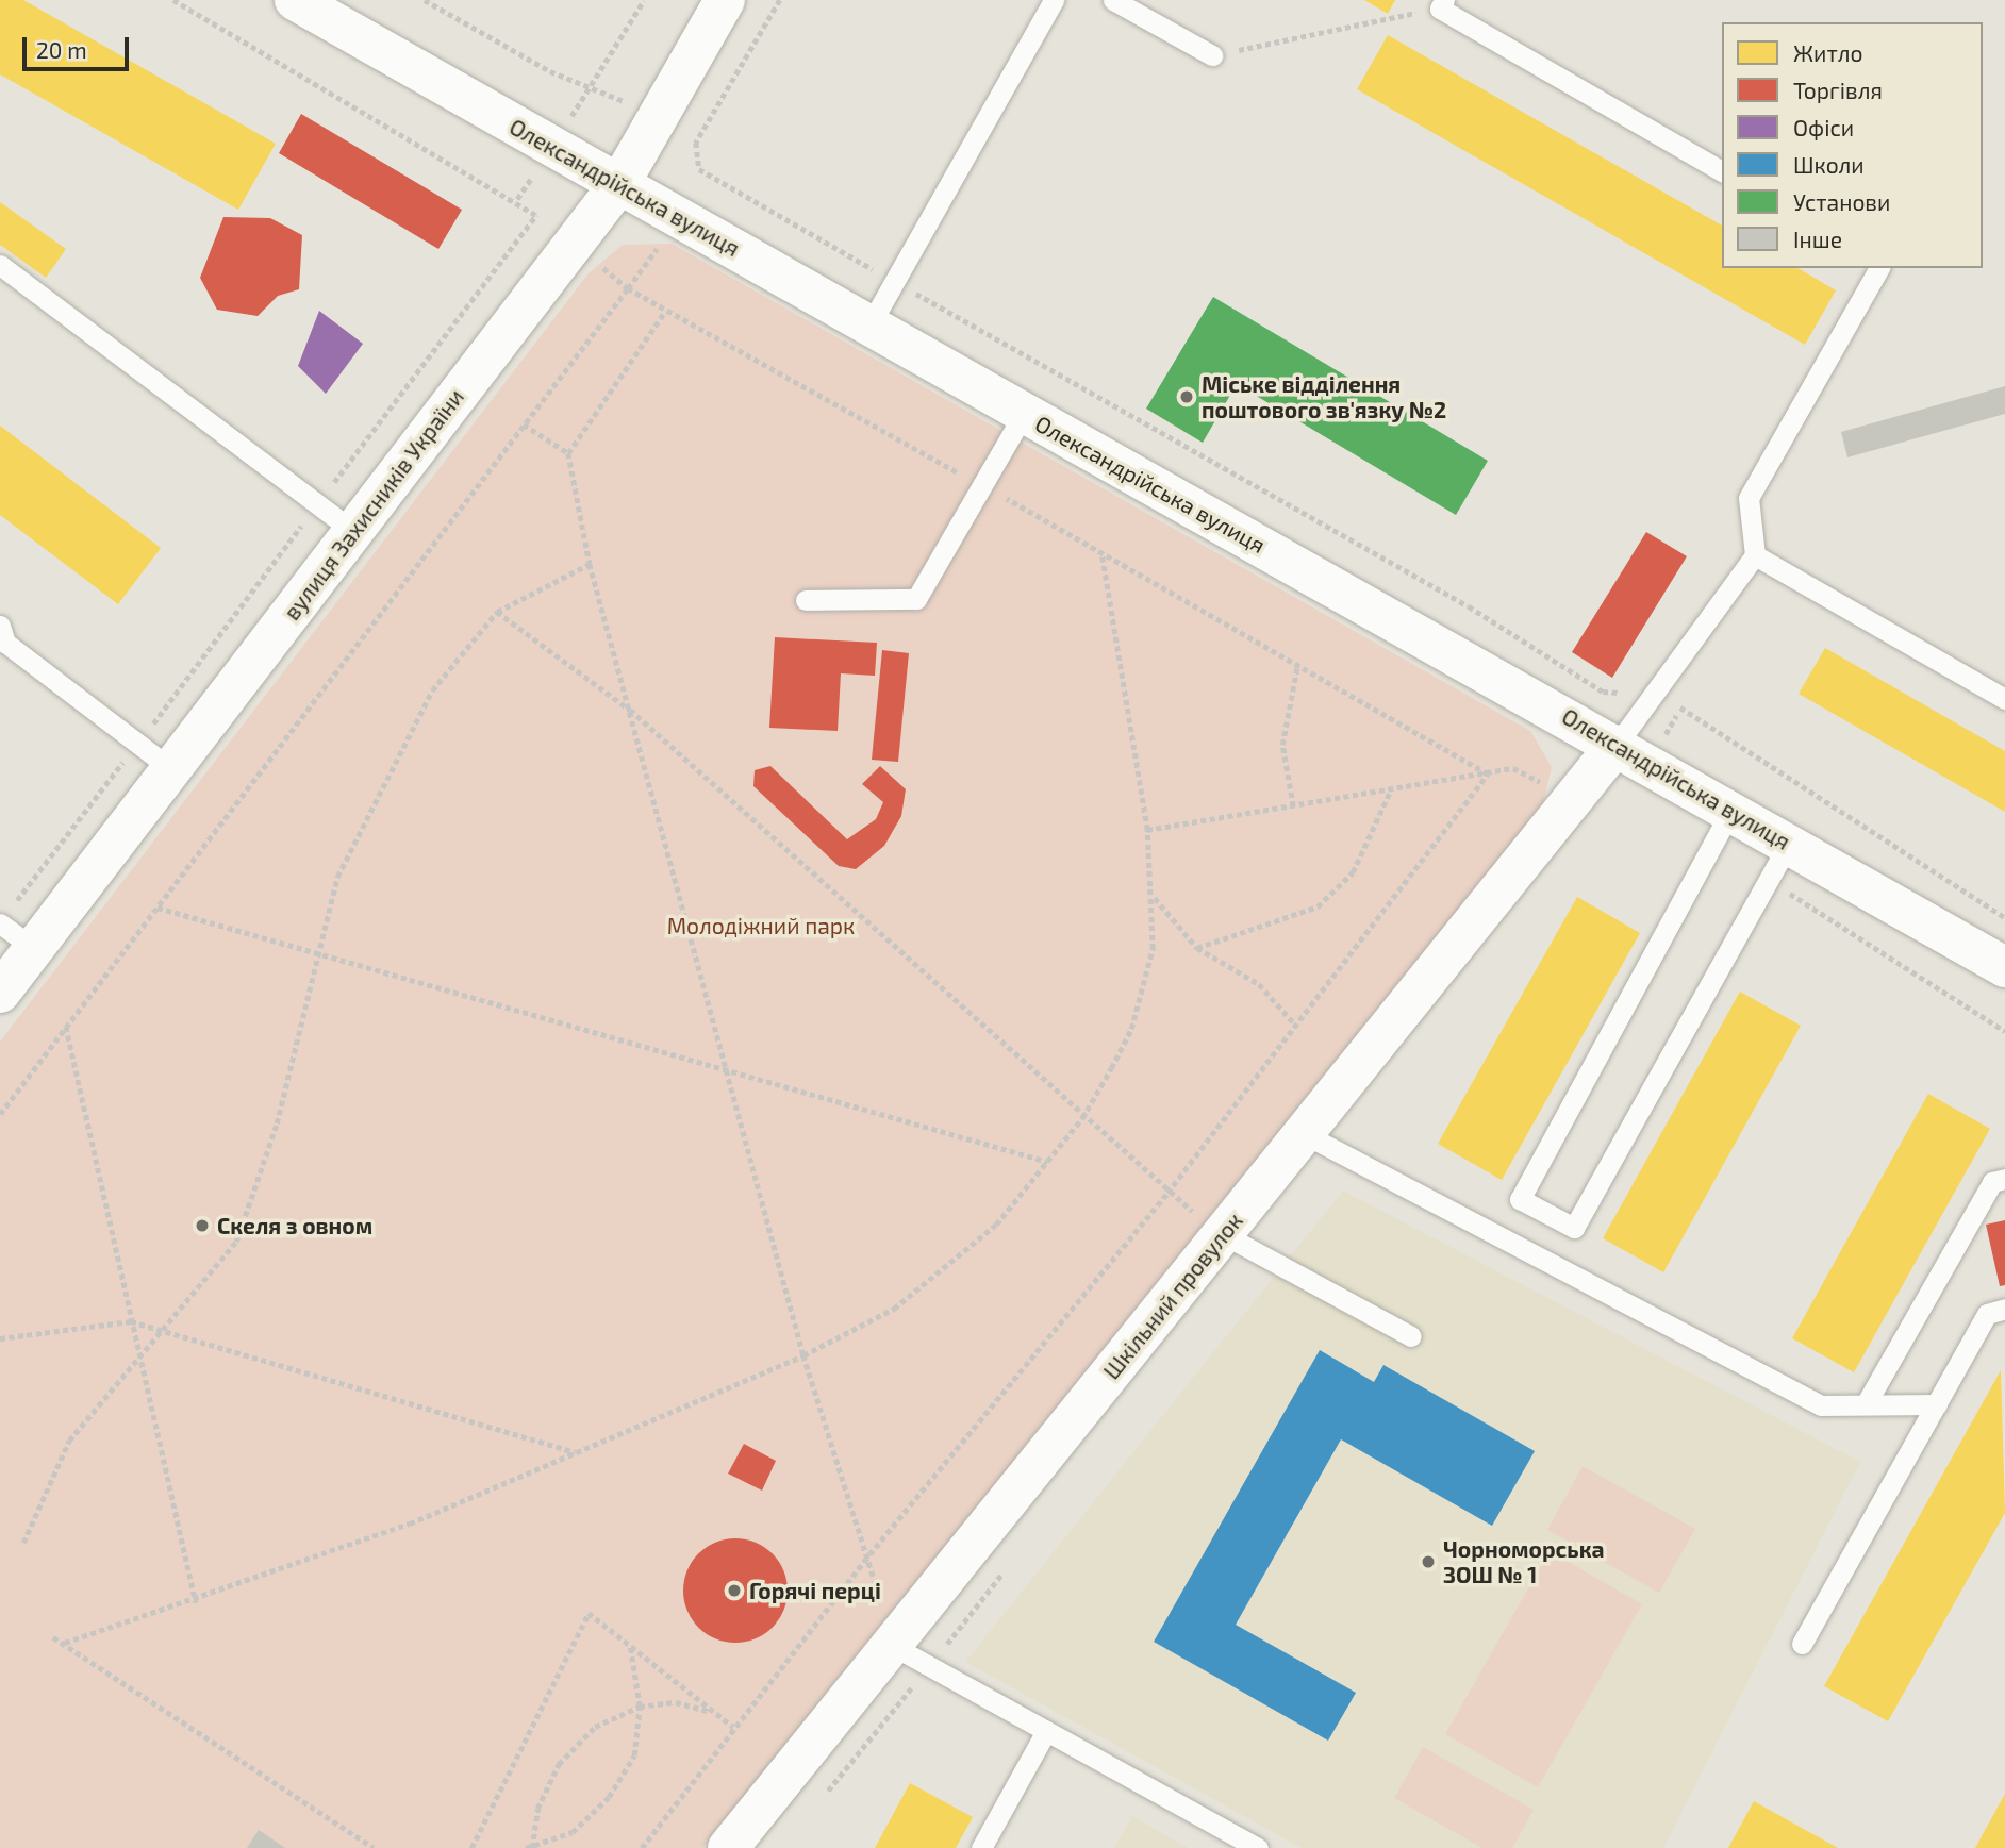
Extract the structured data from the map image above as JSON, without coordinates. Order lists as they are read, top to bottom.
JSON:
{
  "streets": {
    "main road": ["Олександрійська вулиця", "вулиця Захисників України", "Шкільний провулок"]
  },
  "crossings": [
    ["Олександрійська вулиця", "вулиця Захисників України"],
    ["Олександрійська вулиця", "Шкільний провулок"]
  ],
  "parks": ["Молодіжний парк"],
  "places": [
    "Міське відділення поштового зв'язку №2",
    "Скеля з овном",
    "Чорноморська ЗОШ № 1",
    "Горячі перці"
  ],
  "legend": [
    "Житло",
    "Торгівля",
    "Офіси",
    "Школи",
    "Установи",
    "Інше"
  ],
  "scale_bar": "20 m"
}
